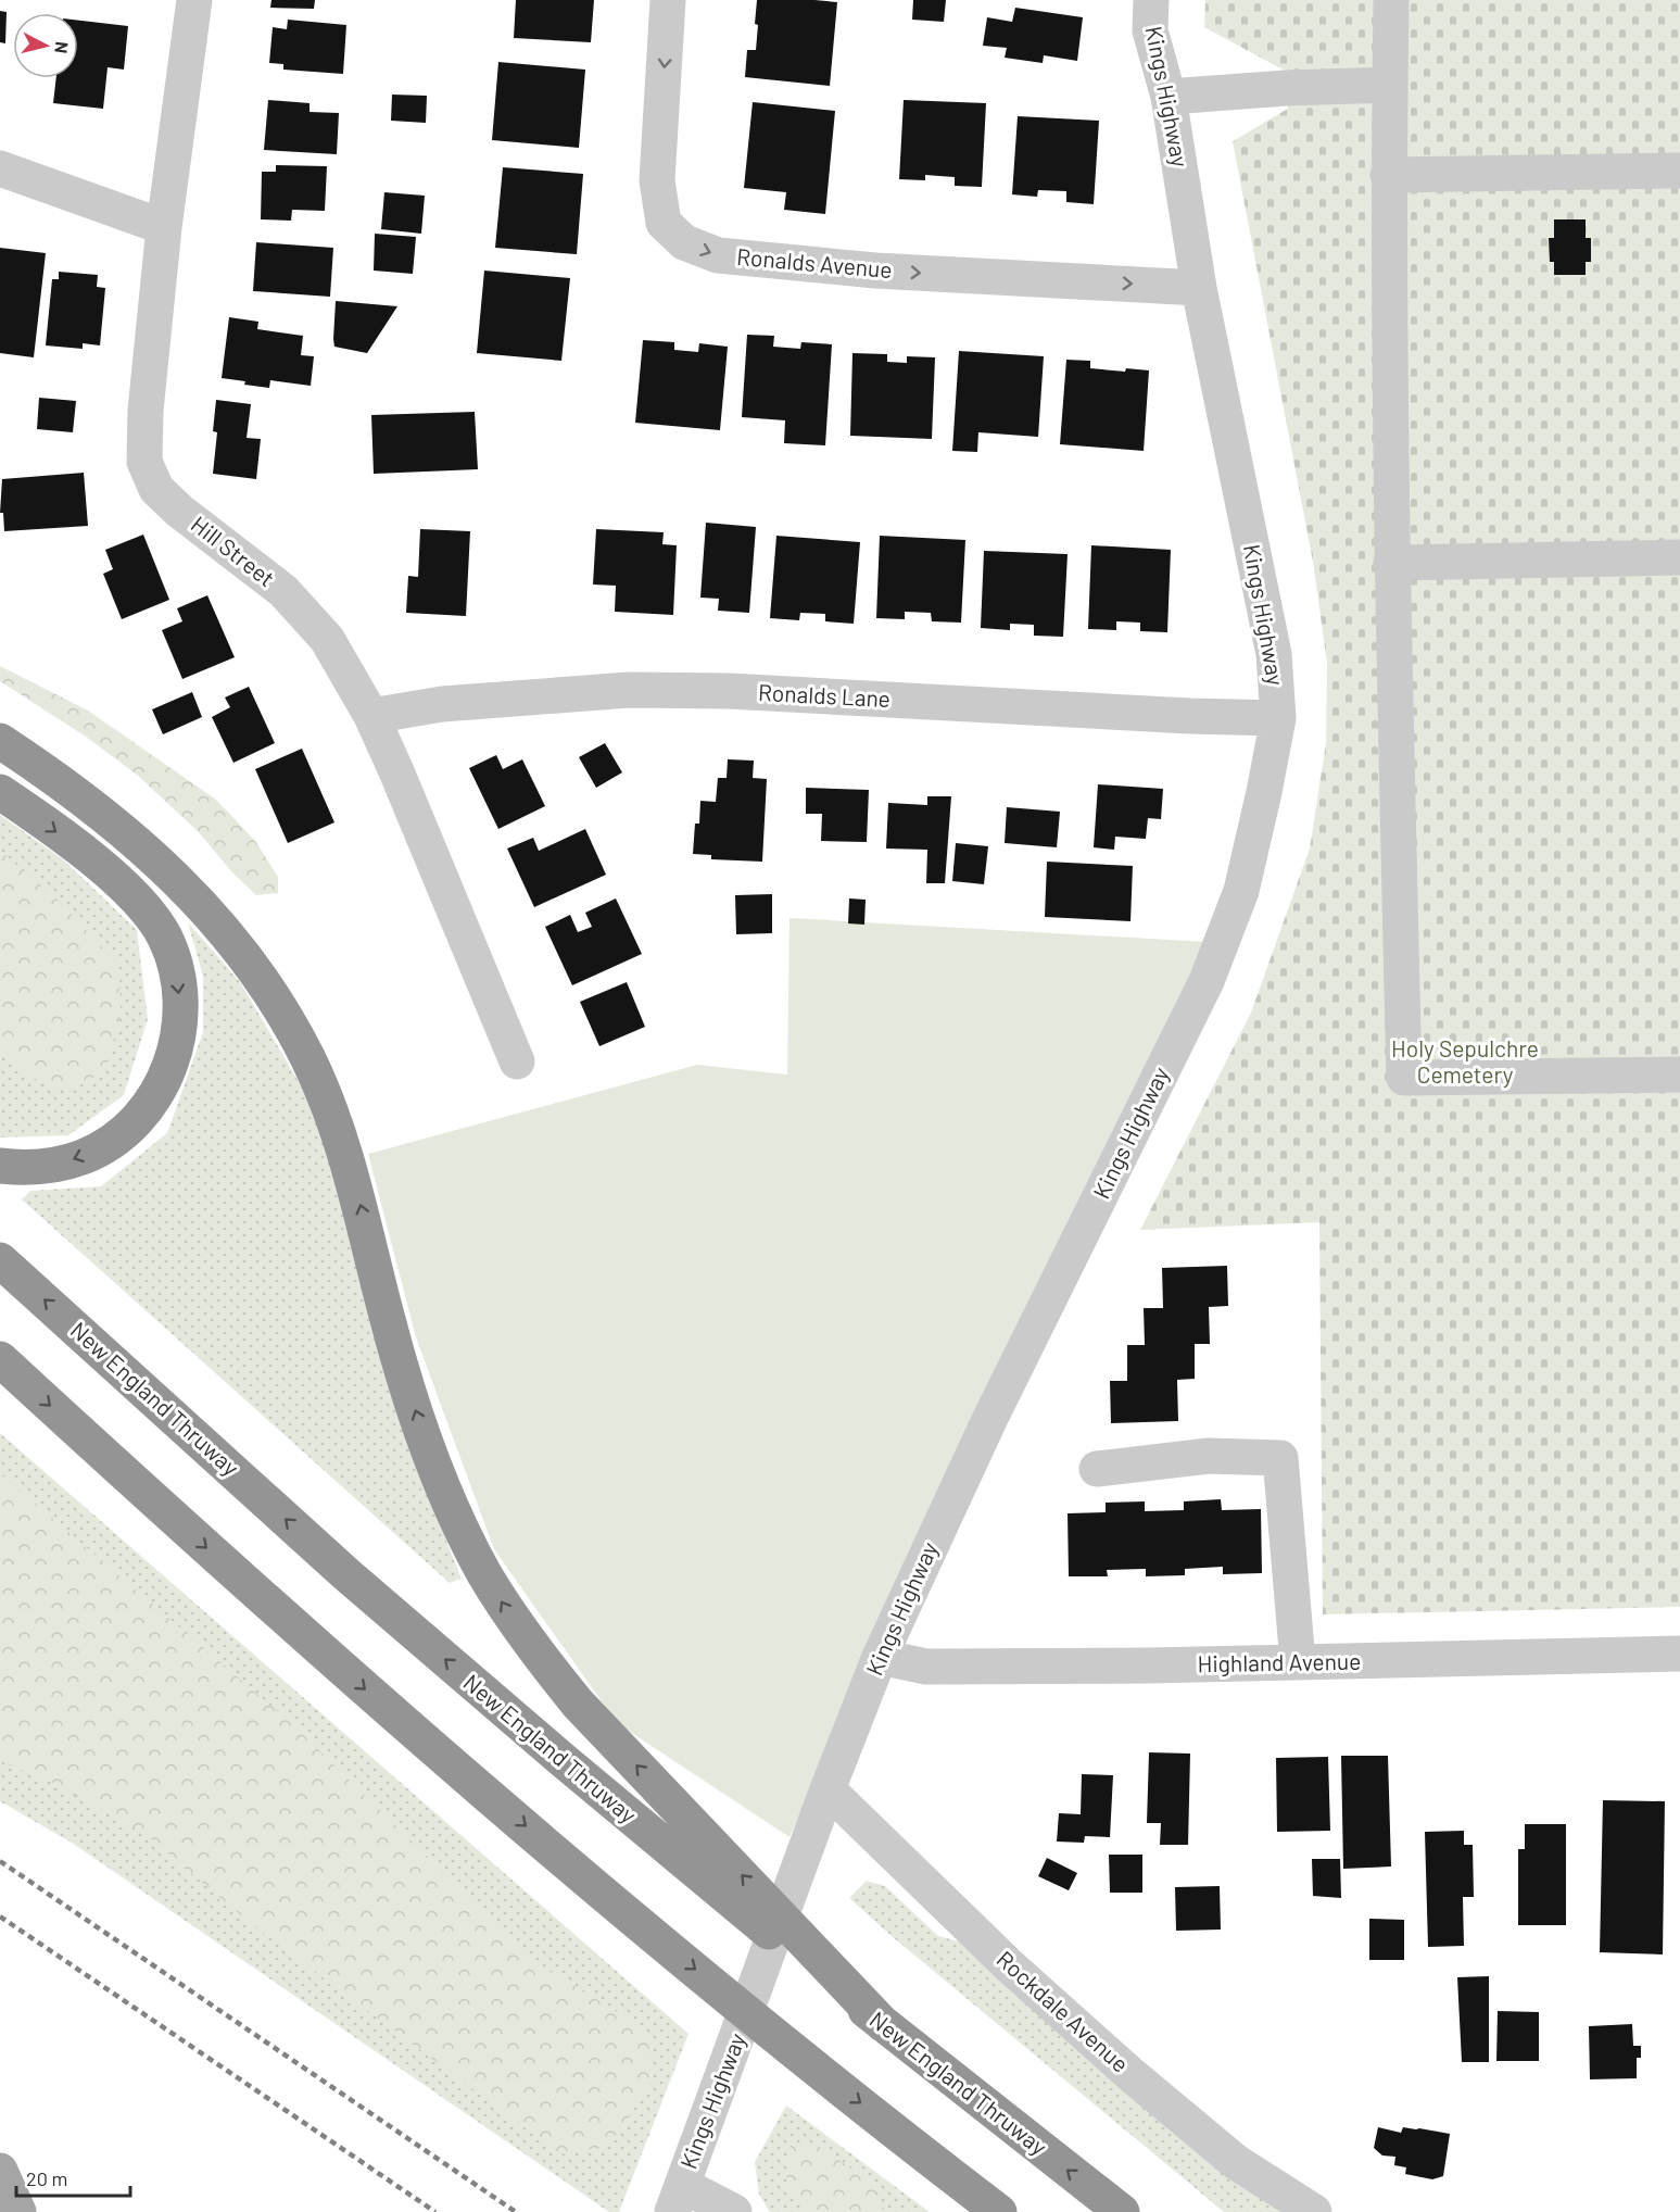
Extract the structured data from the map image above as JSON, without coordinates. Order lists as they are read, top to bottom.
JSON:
{
  "streets": {
    "highway": ["New England Thruway"],
    "street": [
      "Kings Highway",
      "Ronalds Avenue",
      "Hill Street",
      "Ronalds Lane",
      "Highland Avenue",
      "Rockdale Avenue"
    ]
  },
  "crossings": [
    ["Kings Highway", "Ronalds Avenue"],
    ["Kings Highway", "Ronalds Lane"],
    ["Kings Highway", "Highland Avenue"],
    ["Kings Highway", "Rockdale Avenue"],
    ["Hill Street", "Ronalds Lane"]
  ],
  "parks": ["Holy Sepulchre Cemetery"],
  "scale_bar": "20 m",
  "north": "right"
}
